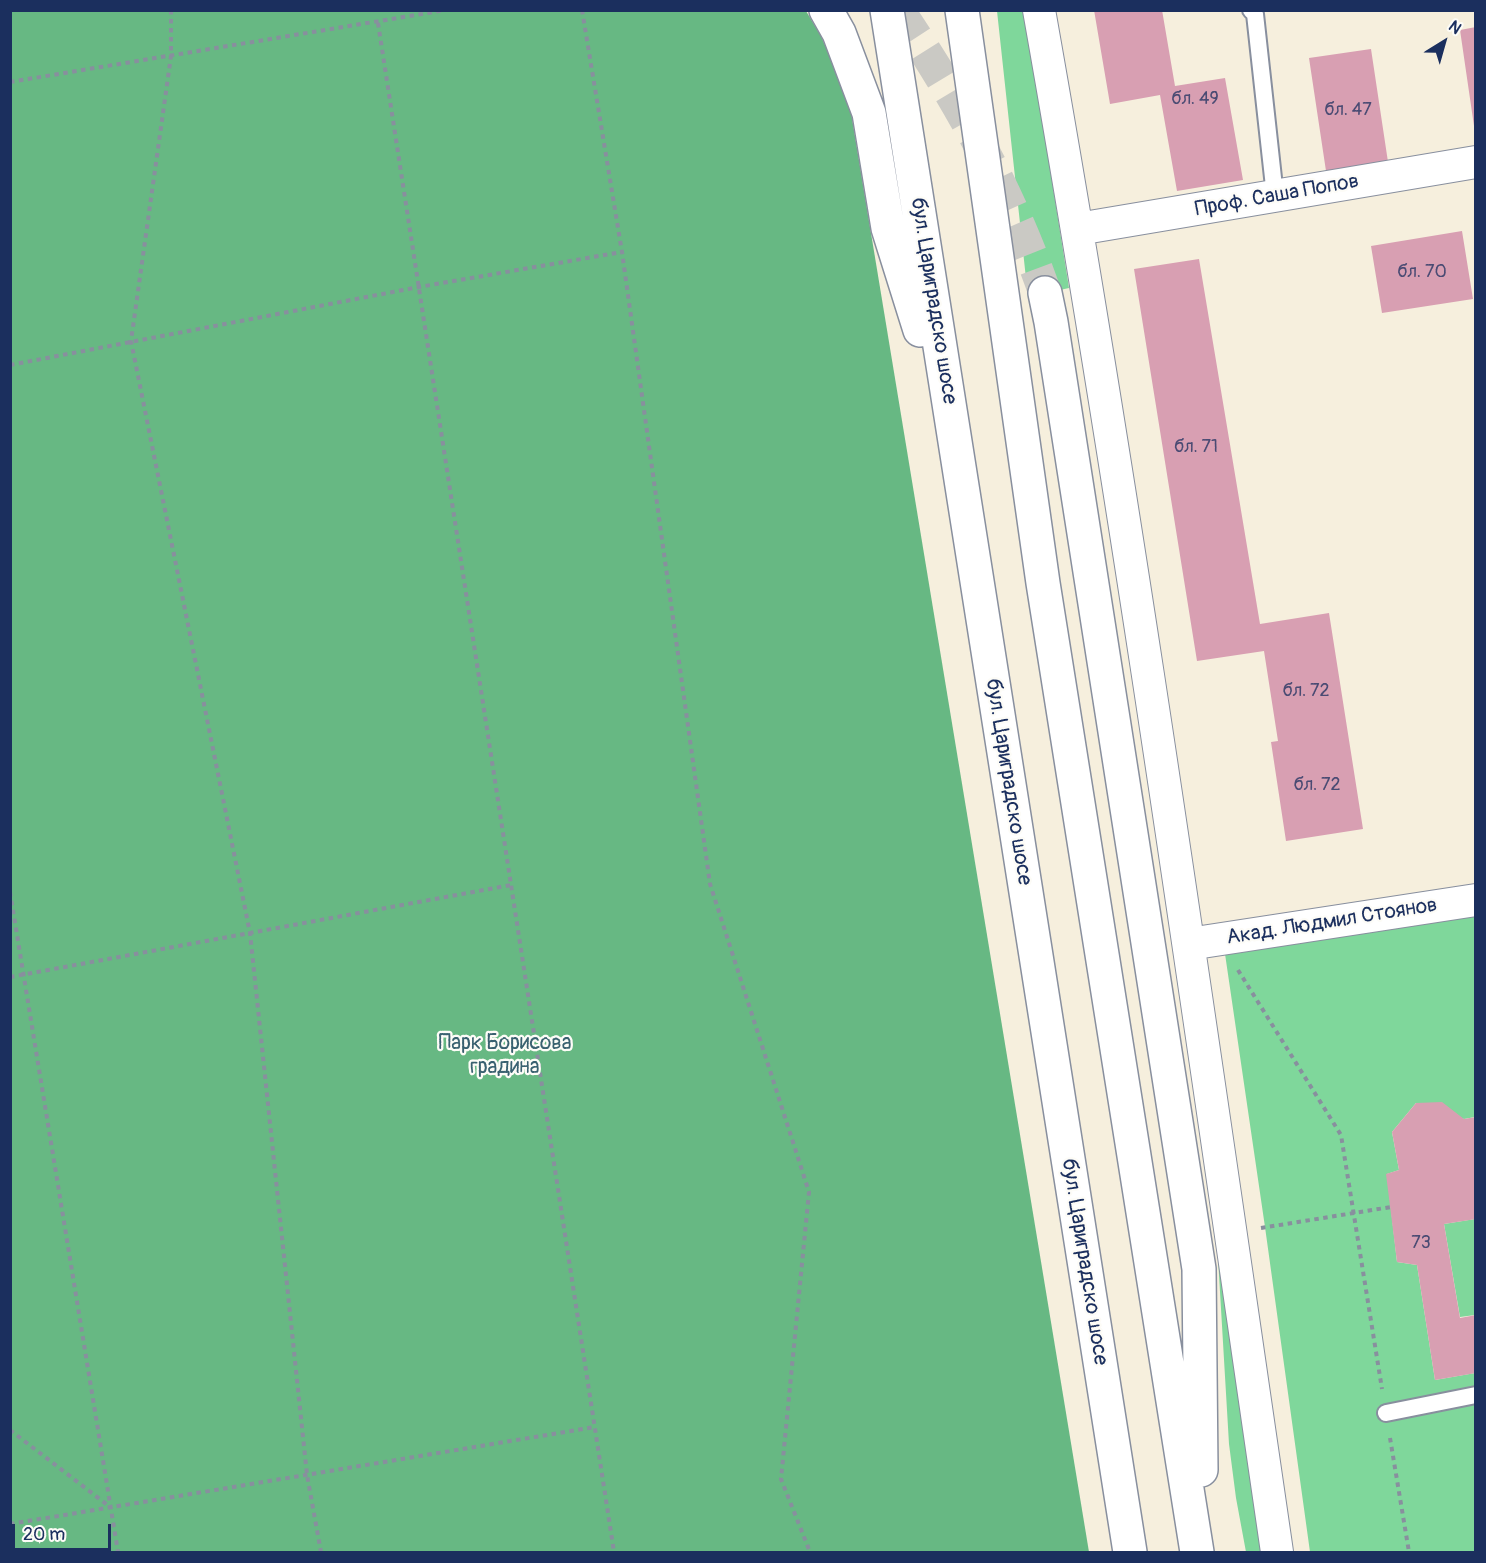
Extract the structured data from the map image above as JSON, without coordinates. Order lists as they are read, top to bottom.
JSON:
{
  "streets": {
    "highway": ["бул. Цариградско шосе"],
    "street": ["Проф. Саша Попов", "Акад. Людмил Стоянов"]
  },
  "parks": ["Парк Борисова градина"],
  "house_numbers": [
    "бл. 49",
    "бл. 47",
    "бл. 70",
    "бл. 71",
    "бл. 72",
    "бл. 72",
    "73"
  ],
  "scale_bar": "20 m",
  "north": "top right"
}
